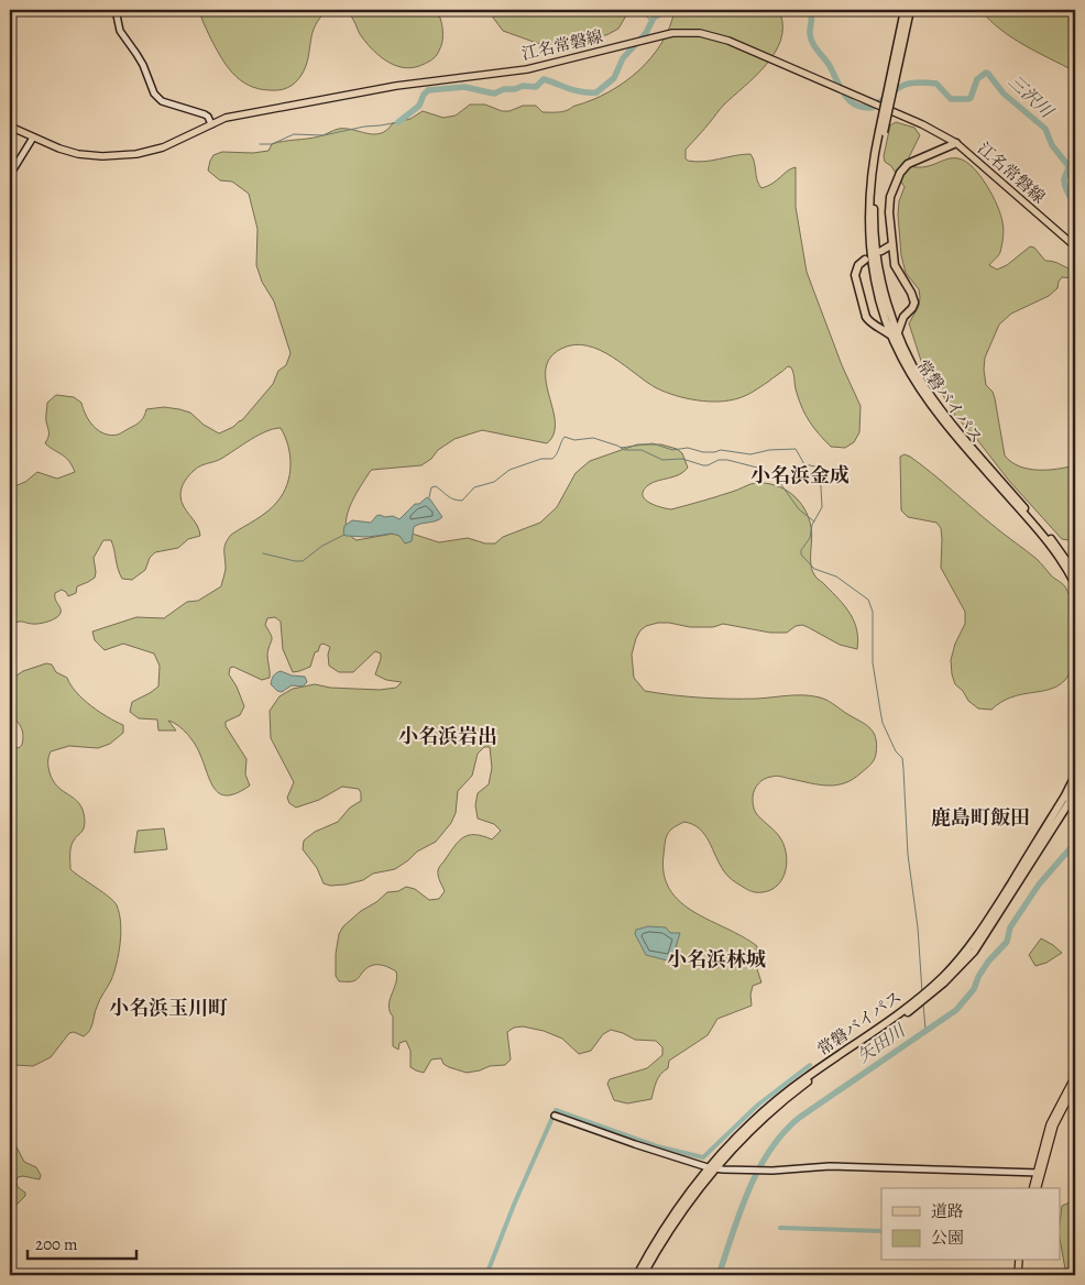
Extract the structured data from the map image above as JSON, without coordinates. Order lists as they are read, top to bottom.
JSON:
{
  "streets": {
    "highway": ["常磐バイパス"],
    "main road": ["江名常磐線"]
  },
  "districts": [
    "小名浜金成",
    "小名浜岩出",
    "鹿島町飯田",
    "小名浜林城",
    "小名浜玉川町"
  ],
  "water": ["三沢川", "矢田川"],
  "legend": ["道路", "公園"],
  "scale_bar": "200 m"
}
